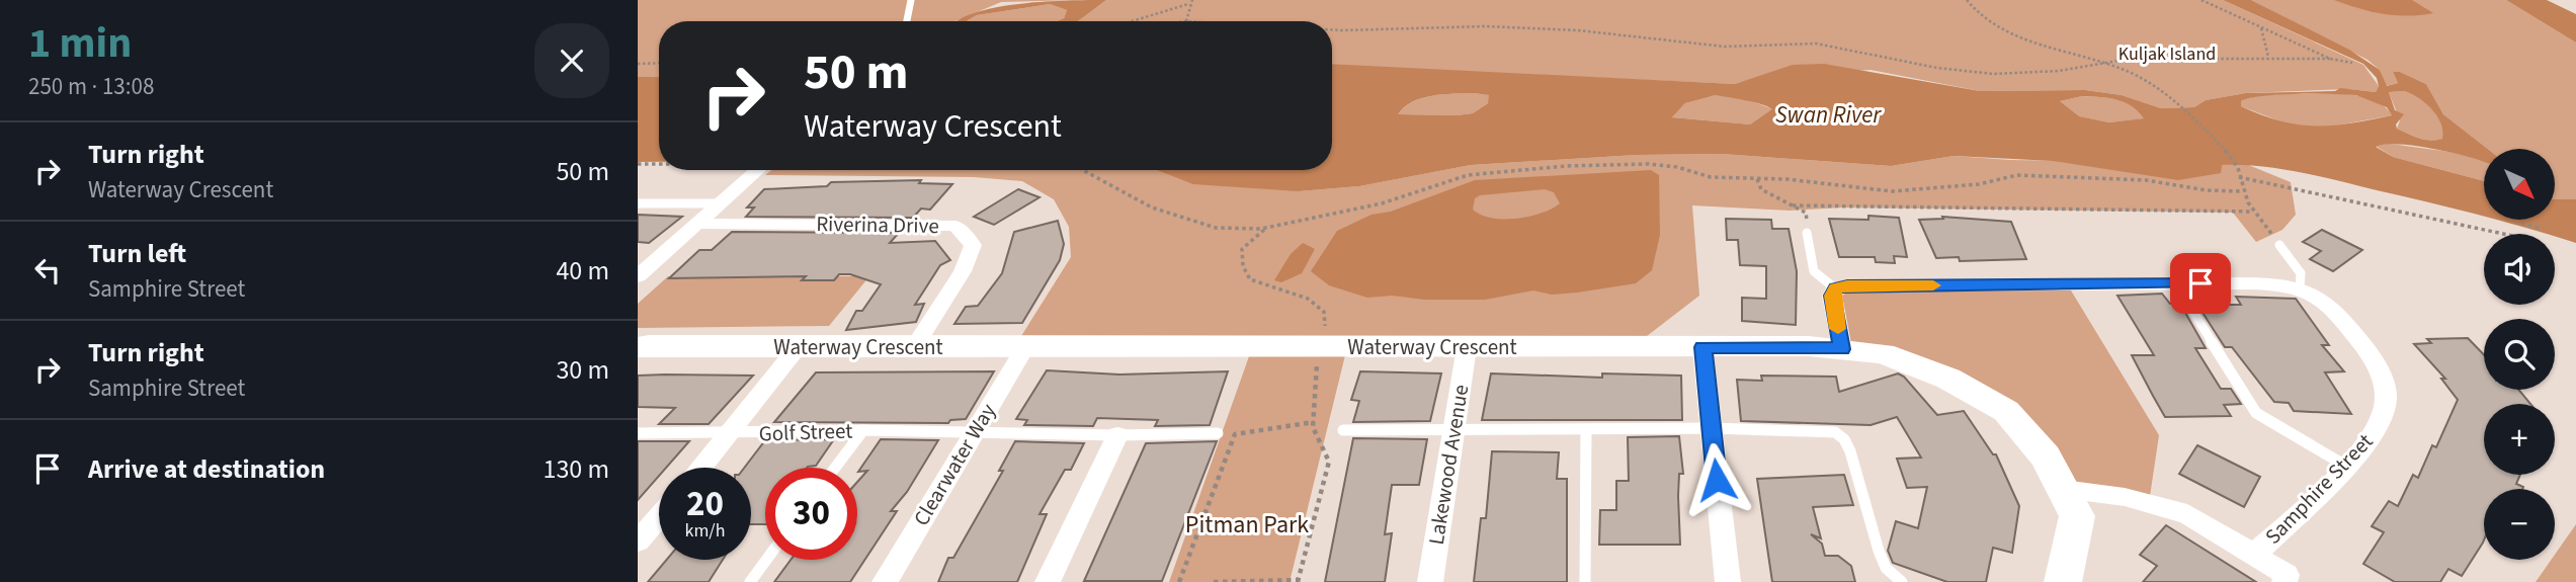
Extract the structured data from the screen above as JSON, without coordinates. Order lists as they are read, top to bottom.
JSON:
{
  "streets": {
    "street": [
      "Riverina Drive",
      "Waterway Crescent",
      "Clearwater Way",
      "Lakewood Avenue",
      "Samphire Street"
    ],
    "lane": ["Golf Street"]
  },
  "crossings": [
    ["Riverina Drive", "Waterway Crescent"],
    ["Waterway Crescent", "Clearwater Way"],
    ["Waterway Crescent", "Lakewood Avenue"],
    ["Golf Street", "Clearwater Way"]
  ],
  "water": ["Swan River"],
  "parks": ["Kuljak Island", "Pitman Park"],
  "north": "bottom right",
  "page": {
    "heading": ["1 min", "250 m · 13:08"],
    "turn": ["50 m", "Waterway Crescent"],
    "list": [
      {
        "name": "Turn right",
        "note": "Waterway Crescent",
        "value": "50 m"
      },
      {
        "name": "Turn left",
        "note": "Samphire Street",
        "value": "40 m"
      },
      {
        "name": "Turn right",
        "note": "Samphire Street",
        "value": "30 m"
      },
      {
        "name": "Arrive at destination",
        "value": "130 m"
      }
    ],
    "map_buttons": ["+", "−"],
    "speed": "20 km/h",
    "limit": "30"
  }
}
